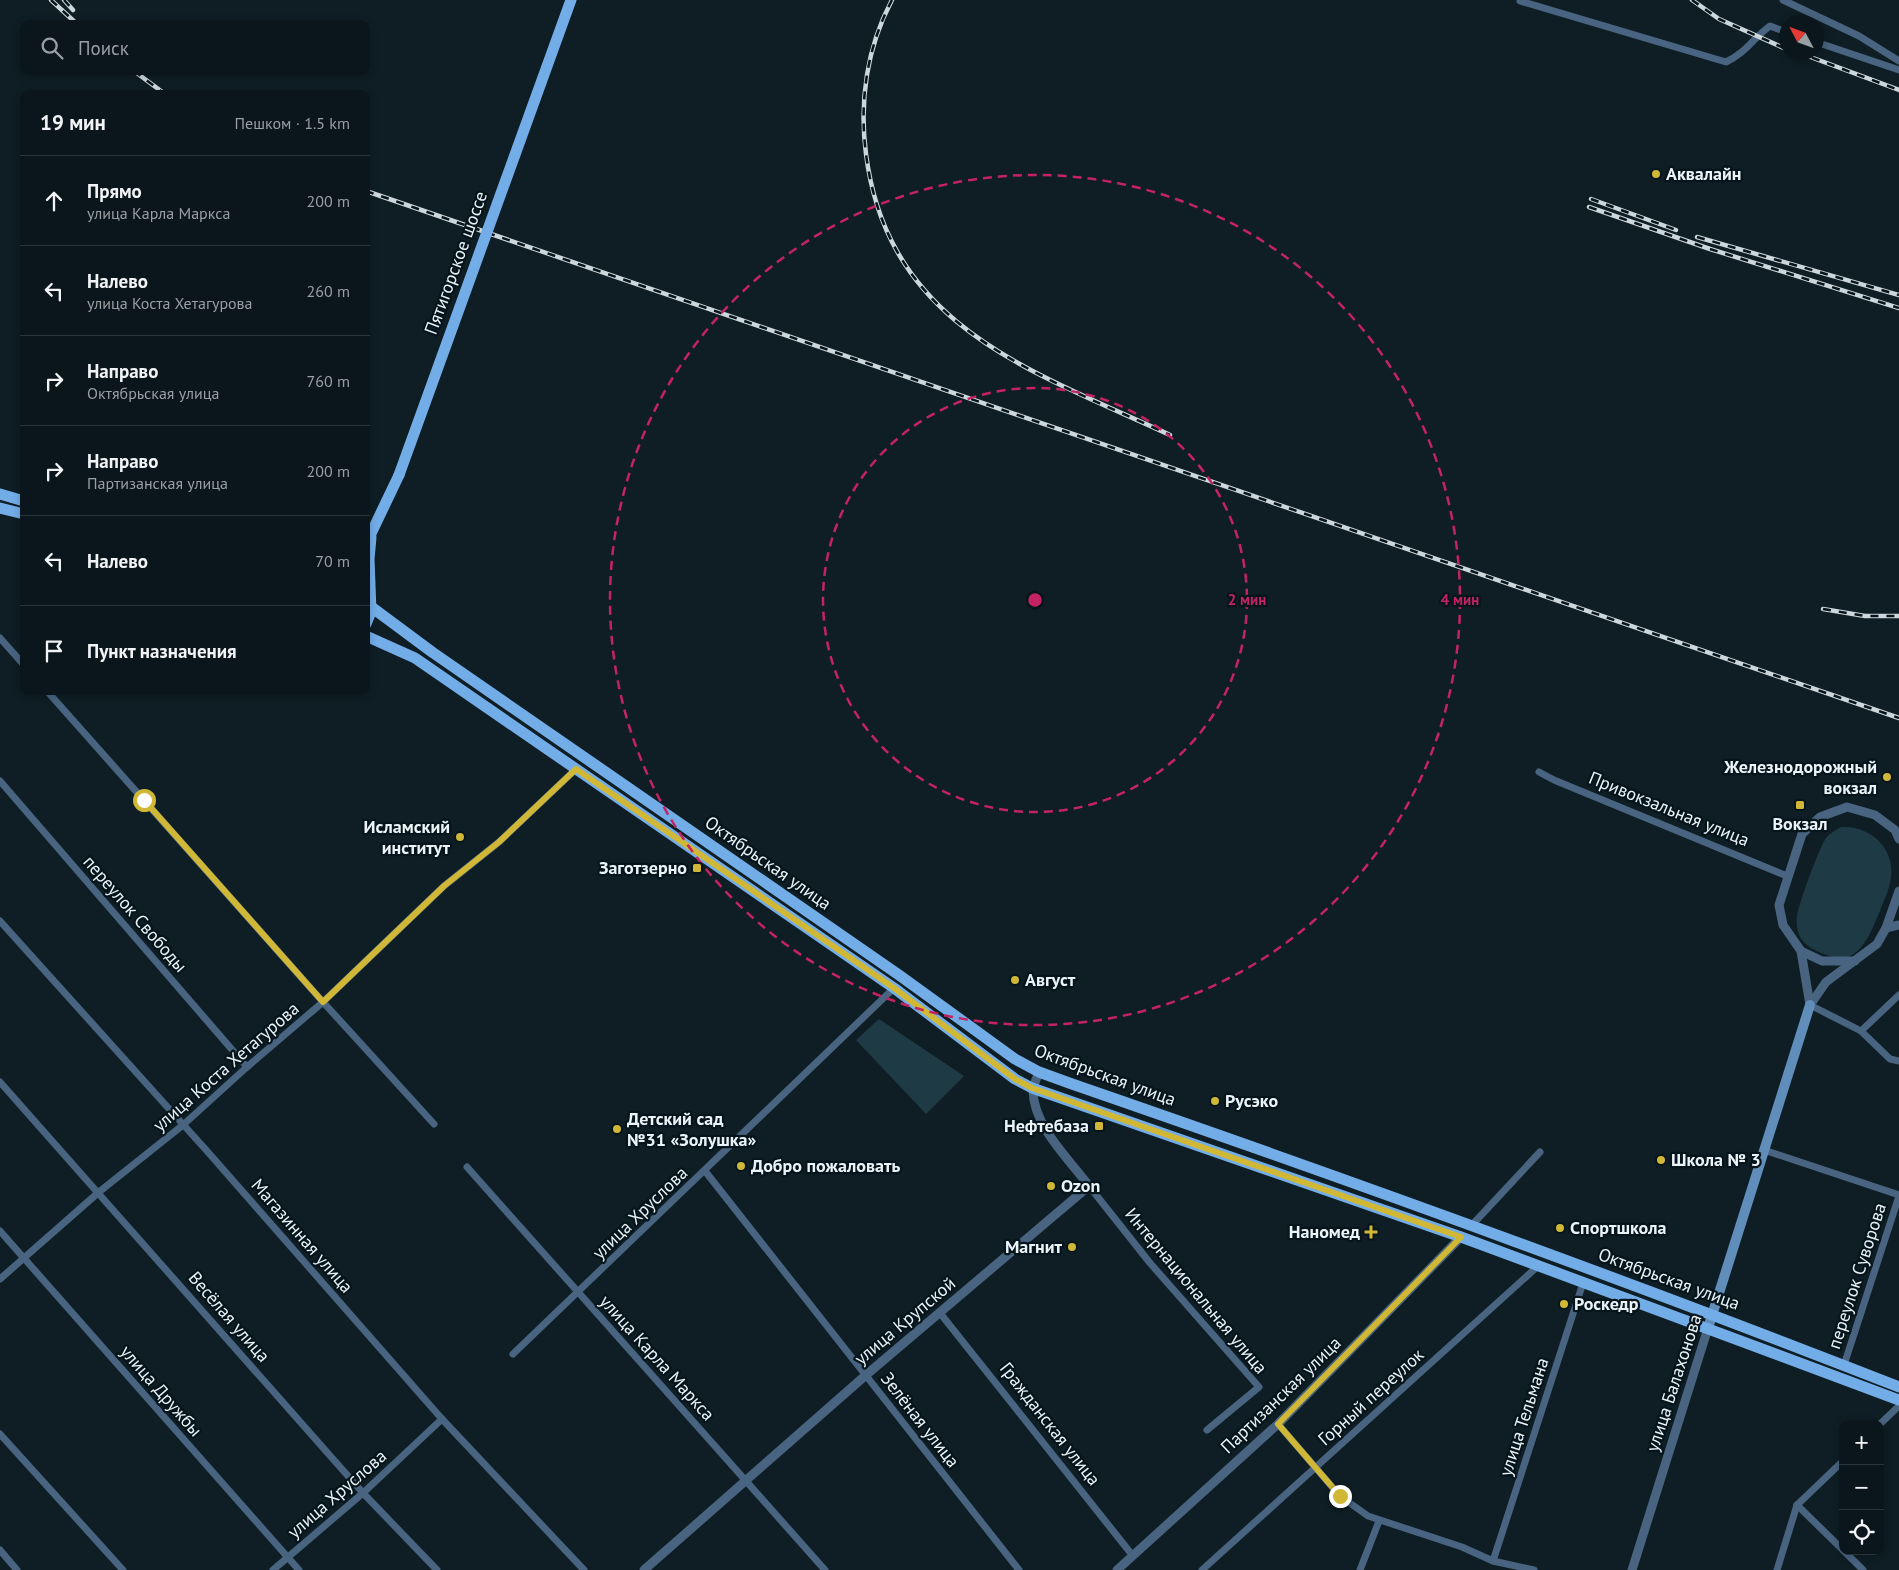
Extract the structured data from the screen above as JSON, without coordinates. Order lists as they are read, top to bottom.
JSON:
{
  "streets": {
    "main road": ["Пятигорское шоссе", "Октябрьская улица", "улица Балахонова"],
    "street": [
      "Привокзальная улица",
      "переулок Свободы",
      "улица Коста Хетагурова",
      "улица Хруслова",
      "Магазинная улица",
      "переулок Суворова",
      "Интернациональная улица",
      "Весёлая улица",
      "улица Крупской",
      "улица Карла Маркса",
      "улица Дружбы",
      "Партизанская улица",
      "Горный переулок",
      "улица Тельмана",
      "Зелёная улица",
      "Гражданская улица"
    ]
  },
  "crossings": [
    ["Привокзальная улица", "улица Балахонова"],
    ["Октябрьская улица", "улица Коста Хетагурова"],
    ["Октябрьская улица", "улица Хруслова"],
    ["Октябрьская улица", "переулок Суворова"],
    ["Октябрьская улица", "улица Балахонова"],
    ["Октябрьская улица", "Партизанская улица"],
    ["Октябрьская улица", "Горный переулок"],
    ["Октябрьская улица", "улица Тельмана"],
    ["переулок Свободы", "улица Коста Хетагурова"],
    ["улица Коста Хетагурова", "Магазинная улица"],
    ["улица Коста Хетагурова", "Весёлая улица"],
    ["улица Коста Хетагурова", "улица Дружбы"],
    ["улица Хруслова", "Магазинная улица"],
    ["улица Хруслова", "Весёлая улица"],
    ["улица Хруслова", "улица Карла Маркса"],
    ["улица Хруслова", "улица Дружбы"],
    ["улица Хруслова", "Зелёная улица"],
    ["Интернациональная улица", "улица Крупской"],
    ["улица Крупской", "улица Карла Маркса"],
    ["улица Крупской", "Зелёная улица"],
    ["улица Крупской", "Гражданская улица"],
    ["Партизанская улица", "Гражданская улица"]
  ],
  "places": {
    "other": [
      "Аквалайн",
      "Железнодорожный вокзал",
      "Исламский институт",
      "Август",
      "Русэко",
      "Детский сад №31 «Золушка»",
      "Школа № 3",
      "Добро пожаловать",
      "Ozon",
      "Спортшкола",
      "Магнит",
      "Роскедр"
    ],
    "transit": ["Вокзал", "Заготзерно", "Нефтебаза"],
    "health": ["Наномед"]
  },
  "north": "top left",
  "page": {
    "search": "Поиск",
    "heading": ["19 мин", "Пешком · 1.5 km"],
    "list": [
      ["Прямо", "улица Карла Маркса", "200 m"],
      ["Налево", "улица Коста Хетагурова", "260 m"],
      ["Направо", "Октябрьская улица", "760 m"],
      ["Направо", "Партизанская улица", "200 m"],
      ["Налево", "70 m"],
      "Пункт назначения"
    ],
    "map_buttons": ["+", "−"]
  },
  "rings": ["2 мин", "4 мин"]
}
